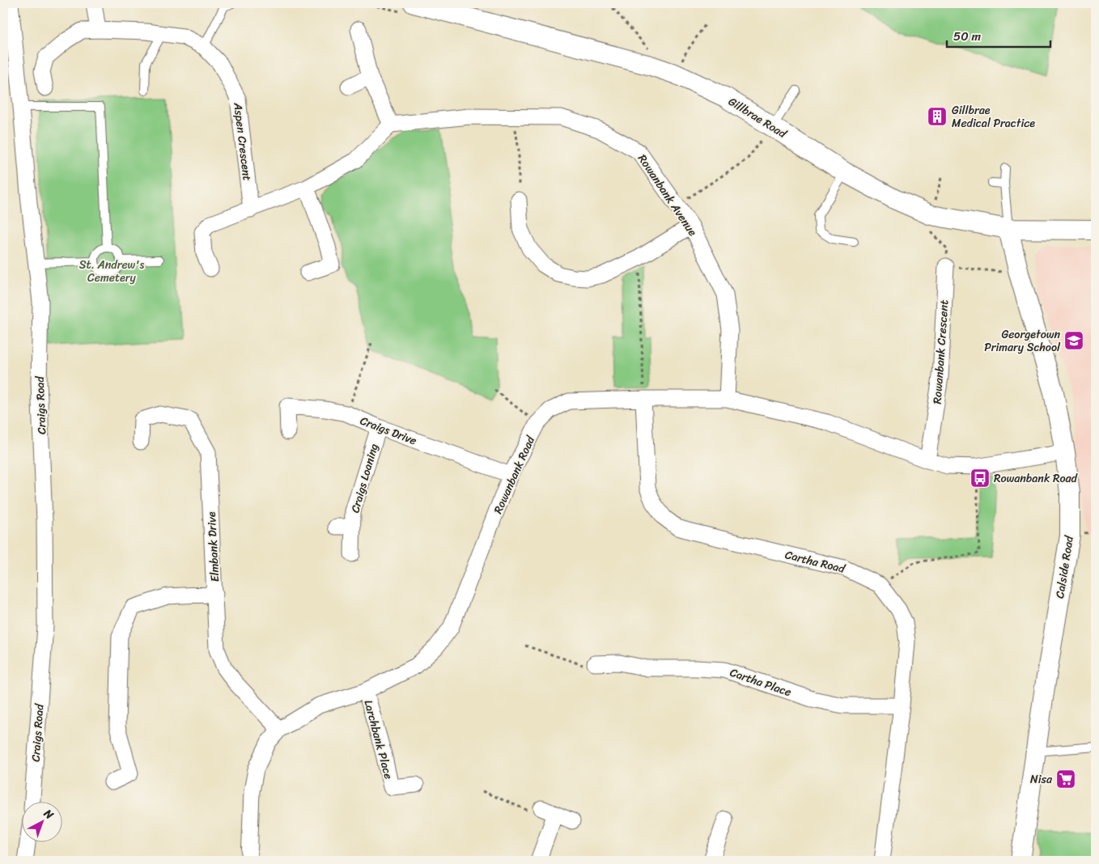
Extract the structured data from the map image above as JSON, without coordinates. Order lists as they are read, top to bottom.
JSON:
{
  "streets": {
    "street": [
      "Gillbrae Road",
      "Aspen Crescent",
      "Rowanbank Avenue",
      "Rowanbank Crescent",
      "Craigs Road",
      "Craigs Drive",
      "Rowanbank Road",
      "Craigs Loaning",
      "Elmbank Drive",
      "Cartha Road",
      "Calside Road",
      "Cartha Place",
      "Larchbank Place"
    ]
  },
  "crossings": [
    ["Gillbrae Road", "Calside Road"],
    ["Rowanbank Avenue", "Rowanbank Road"],
    ["Rowanbank Crescent", "Rowanbank Road"],
    ["Craigs Drive", "Rowanbank Road"],
    ["Craigs Drive", "Craigs Loaning"],
    ["Rowanbank Road", "Elmbank Drive"],
    ["Rowanbank Road", "Cartha Road"],
    ["Rowanbank Road", "Calside Road"],
    ["Rowanbank Road", "Larchbank Place"],
    ["Cartha Road", "Cartha Place"]
  ],
  "parks": ["St. Andrew's Cemetery"],
  "places": {
    "building": ["Gillbrae Medical Practice"],
    "school or university": ["Georgetown Primary School"],
    "bus stop": ["Rowanbank Road"],
    "supermarket": ["Nisa"]
  },
  "scale_bar": "50 m",
  "north": "top right"
}
